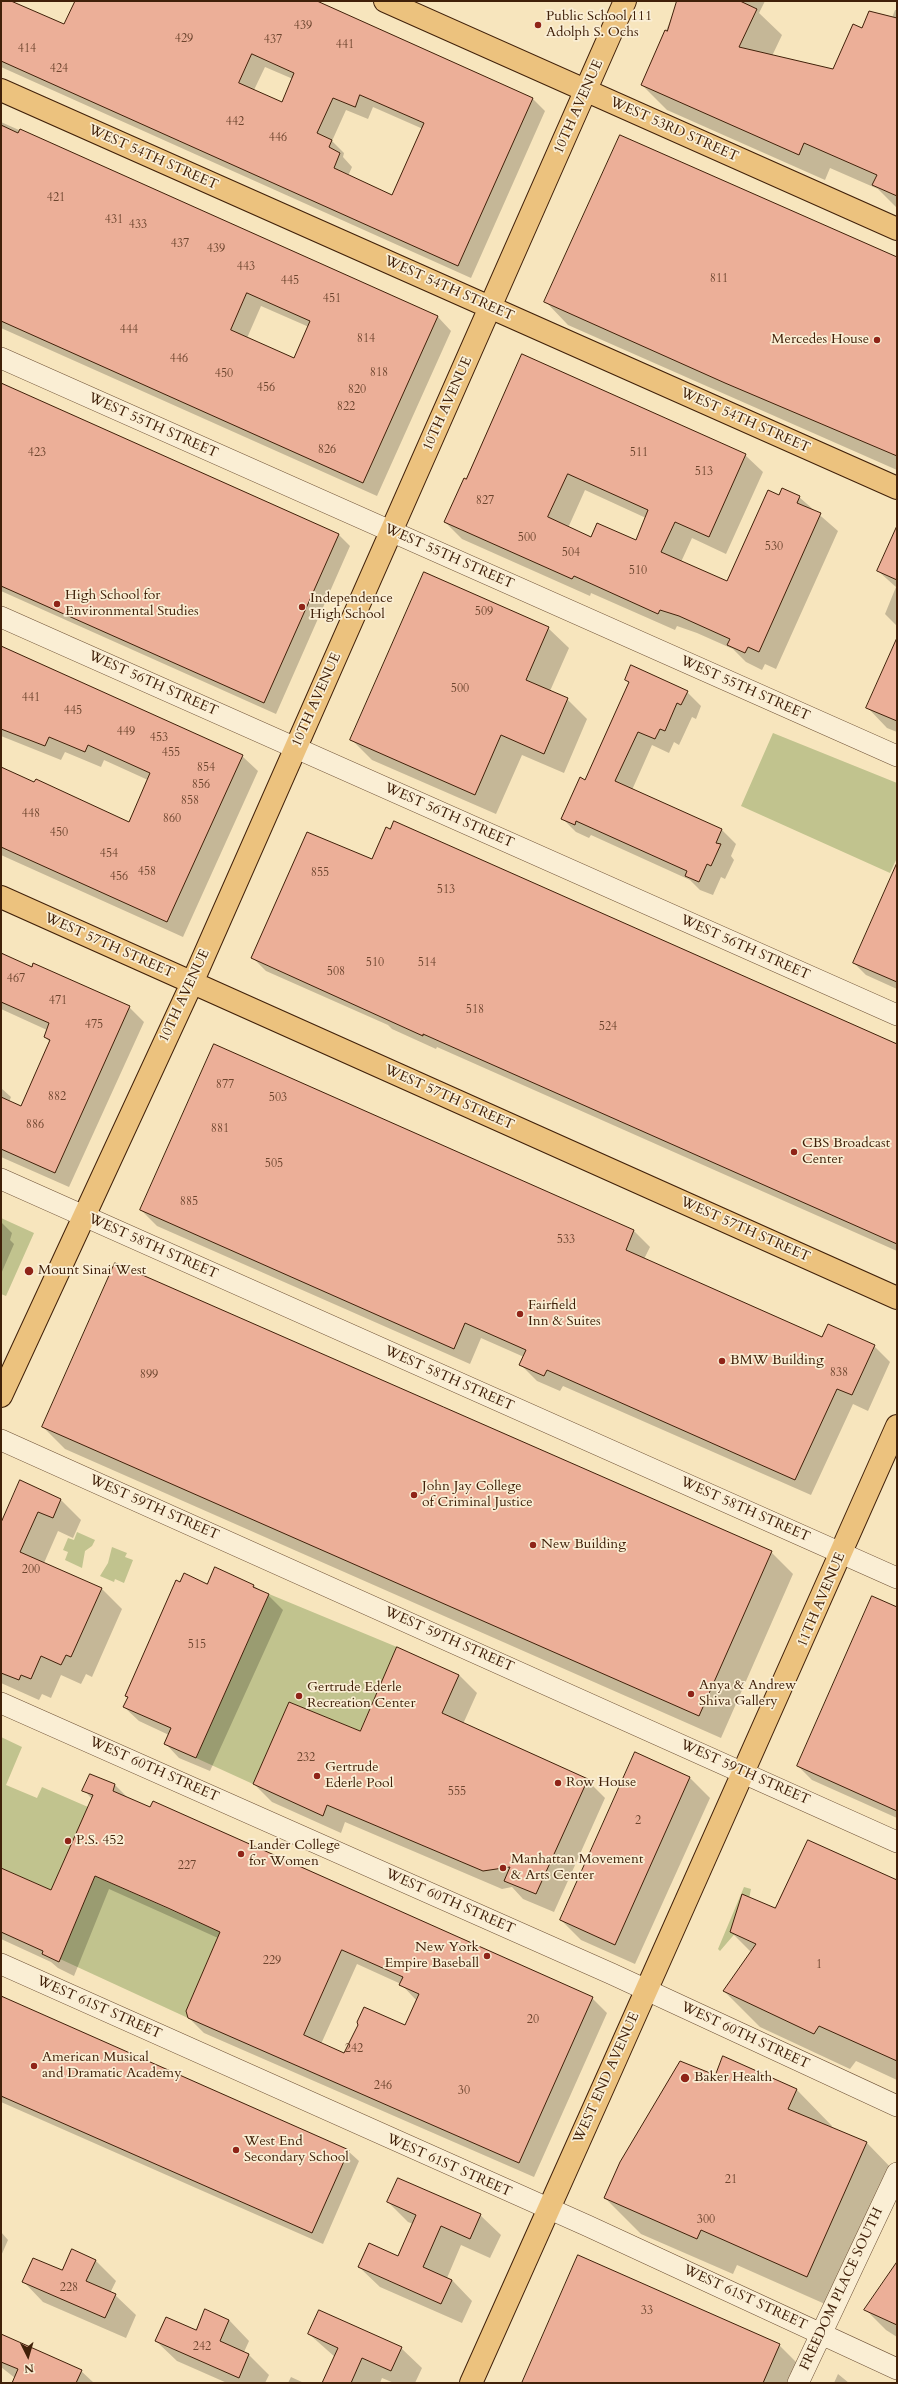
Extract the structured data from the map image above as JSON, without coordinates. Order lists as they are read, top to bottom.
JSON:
{
  "streets": {
    "main road": [
      "10TH AVENUE",
      "WEST 53RD STREET",
      "WEST 54TH STREET",
      "WEST 57TH STREET",
      "11TH AVENUE",
      "WEST END AVENUE"
    ],
    "street": [
      "WEST 55TH STREET",
      "WEST 56TH STREET",
      "WEST 58TH STREET",
      "WEST 59TH STREET",
      "WEST 60TH STREET",
      "WEST 61ST STREET",
      "FREEDOM PLACE SOUTH"
    ]
  },
  "crossings": [
    ["10TH AVENUE", "WEST 53RD STREET"],
    ["10TH AVENUE", "WEST 54TH STREET"],
    ["10TH AVENUE", "WEST 55TH STREET"],
    ["10TH AVENUE", "WEST 56TH STREET"],
    ["10TH AVENUE", "WEST 57TH STREET"],
    ["10TH AVENUE", "WEST 58TH STREET"],
    ["WEST 58TH STREET", "11TH AVENUE"],
    ["WEST 59TH STREET", "11TH AVENUE"],
    ["WEST 59TH STREET", "WEST END AVENUE"],
    ["11TH AVENUE", "WEST END AVENUE"],
    ["WEST 60TH STREET", "WEST END AVENUE"],
    ["WEST 61ST STREET", "WEST END AVENUE"],
    ["WEST 61ST STREET", "FREEDOM PLACE SOUTH"]
  ],
  "places": [
    "Public School 111 Adolph S. Ochs",
    "Mercedes House",
    "High School for Environmental Studies",
    "Independence High School",
    "CBS Broadcast Center",
    "Mount Sinai West",
    "Fairfield Inn & Suites",
    "BMW Building",
    "John Jay College of Criminal Justice",
    "New Building",
    "Anya & Andrew Shiva Gallery",
    "Gertrude Ederle Recreation Center",
    "Gertrude Ederle Pool",
    "Row House",
    "P.S. 452",
    "Lander College for Women",
    "Manhattan Movement & Arts Center",
    "New York Empire Baseball",
    "American Musical and Dramatic Academy",
    "Baker Health",
    "West End Secondary School"
  ],
  "house_numbers": [
    "439",
    "429",
    "437",
    "441",
    "414",
    "424",
    "442",
    "446",
    "421",
    "431",
    "433",
    "437",
    "439",
    "443",
    "811",
    "445",
    "451",
    "444",
    "814",
    "446",
    "818",
    "450",
    "456",
    "820",
    "822",
    "826",
    "423",
    "511",
    "513",
    "827",
    "500",
    "530",
    "504",
    "510",
    "509",
    "500",
    "441",
    "445",
    "449",
    "453",
    "455",
    "854",
    "856",
    "858",
    "448",
    "860",
    "450",
    "454",
    "458",
    "855",
    "456",
    "513",
    "510",
    "514",
    "508",
    "467",
    "471",
    "518",
    "475",
    "524",
    "877",
    "882",
    "503",
    "886",
    "881",
    "505",
    "885",
    "533",
    "838",
    "899",
    "200",
    "515",
    "232",
    "555",
    "2",
    "227",
    "229",
    "1",
    "20",
    "242",
    "246",
    "30",
    "21",
    "300",
    "228",
    "33",
    "242"
  ],
  "north": "bottom"
}
